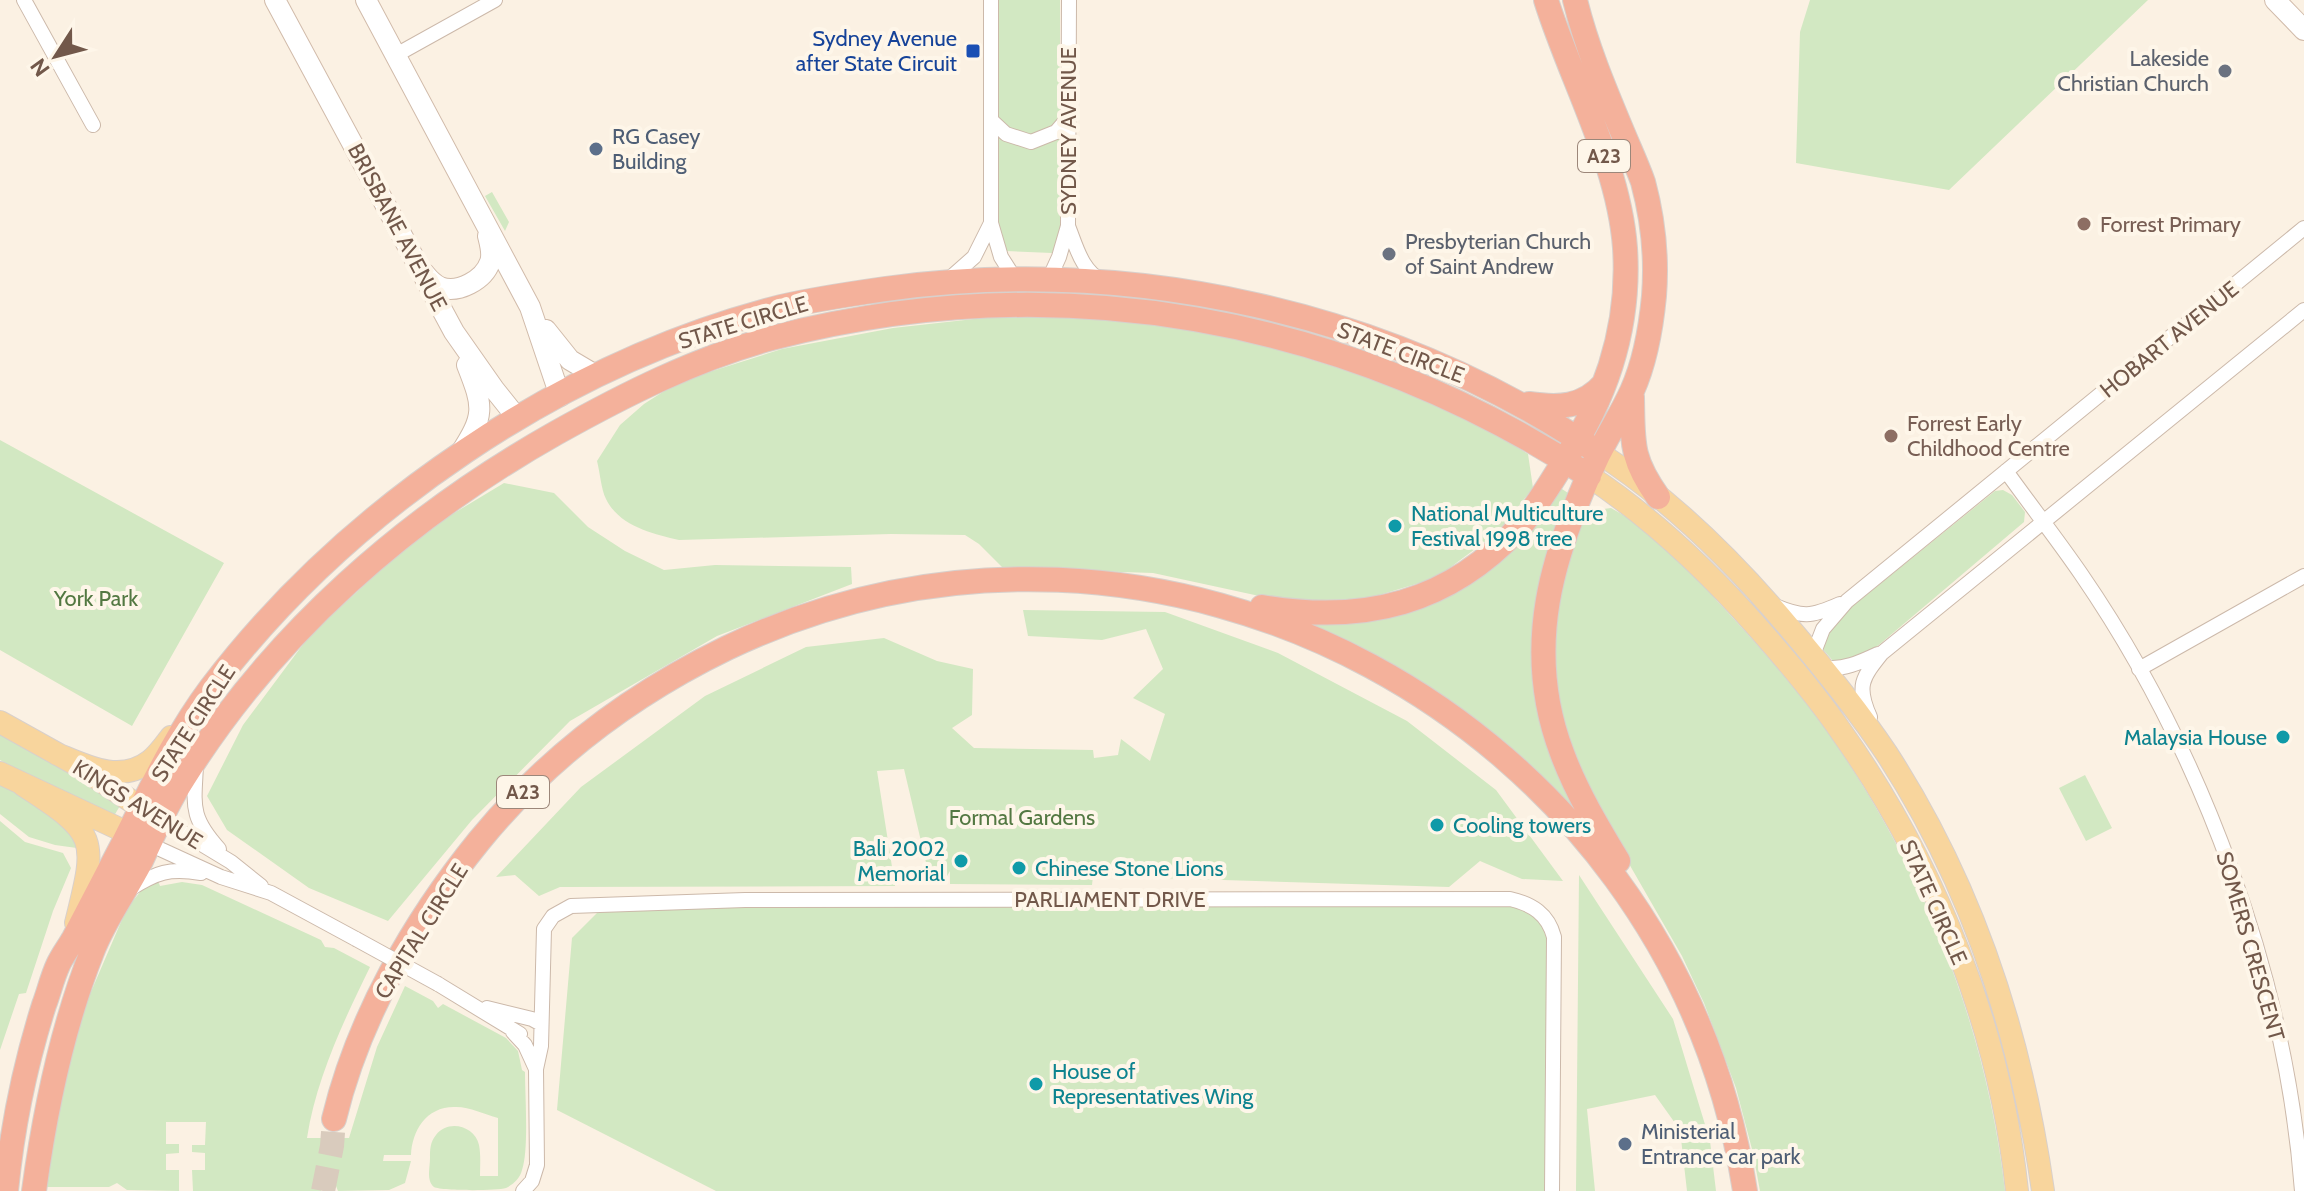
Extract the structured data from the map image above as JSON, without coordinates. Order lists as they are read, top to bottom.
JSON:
{
  "streets": {
    "highway": [
      "SYDNEY AVENUE",
      "A23",
      "BRISBANE AVENUE",
      "STATE CIRCLE",
      "CAPITAL CIRCLE"
    ],
    "main road": ["KINGS AVENUE"],
    "street": ["HOBART AVENUE", "PARLIAMENT DRIVE", "SOMERS CRESCENT"]
  },
  "crossings": [
    ["SYDNEY AVENUE", "STATE CIRCLE"],
    ["A23", "STATE CIRCLE"],
    ["A23", "CAPITAL CIRCLE"],
    ["BRISBANE AVENUE", "STATE CIRCLE"],
    ["STATE CIRCLE", "HOBART AVENUE"],
    ["STATE CIRCLE", "KINGS AVENUE"],
    ["HOBART AVENUE", "SOMERS CRESCENT"],
    ["KINGS AVENUE", "PARLIAMENT DRIVE"]
  ],
  "parks": ["York Park", "Formal Gardens"],
  "places": {
    "transit": ["Sydney Avenue after State Circuit"],
    "other": [
      "Lakeside Christian Church",
      "RG Casey Building",
      "Forrest Primary",
      "Presbyterian Church of Saint Andrew",
      "Forrest Early Childhood Centre",
      "National Multiculture Festival 1998 tree",
      "Malaysia House",
      "Cooling towers",
      "Bali 2002 Memorial",
      "Chinese Stone Lions",
      "House of Representatives Wing",
      "Ministerial Entrance car park"
    ]
  },
  "north": "bottom left"
}
